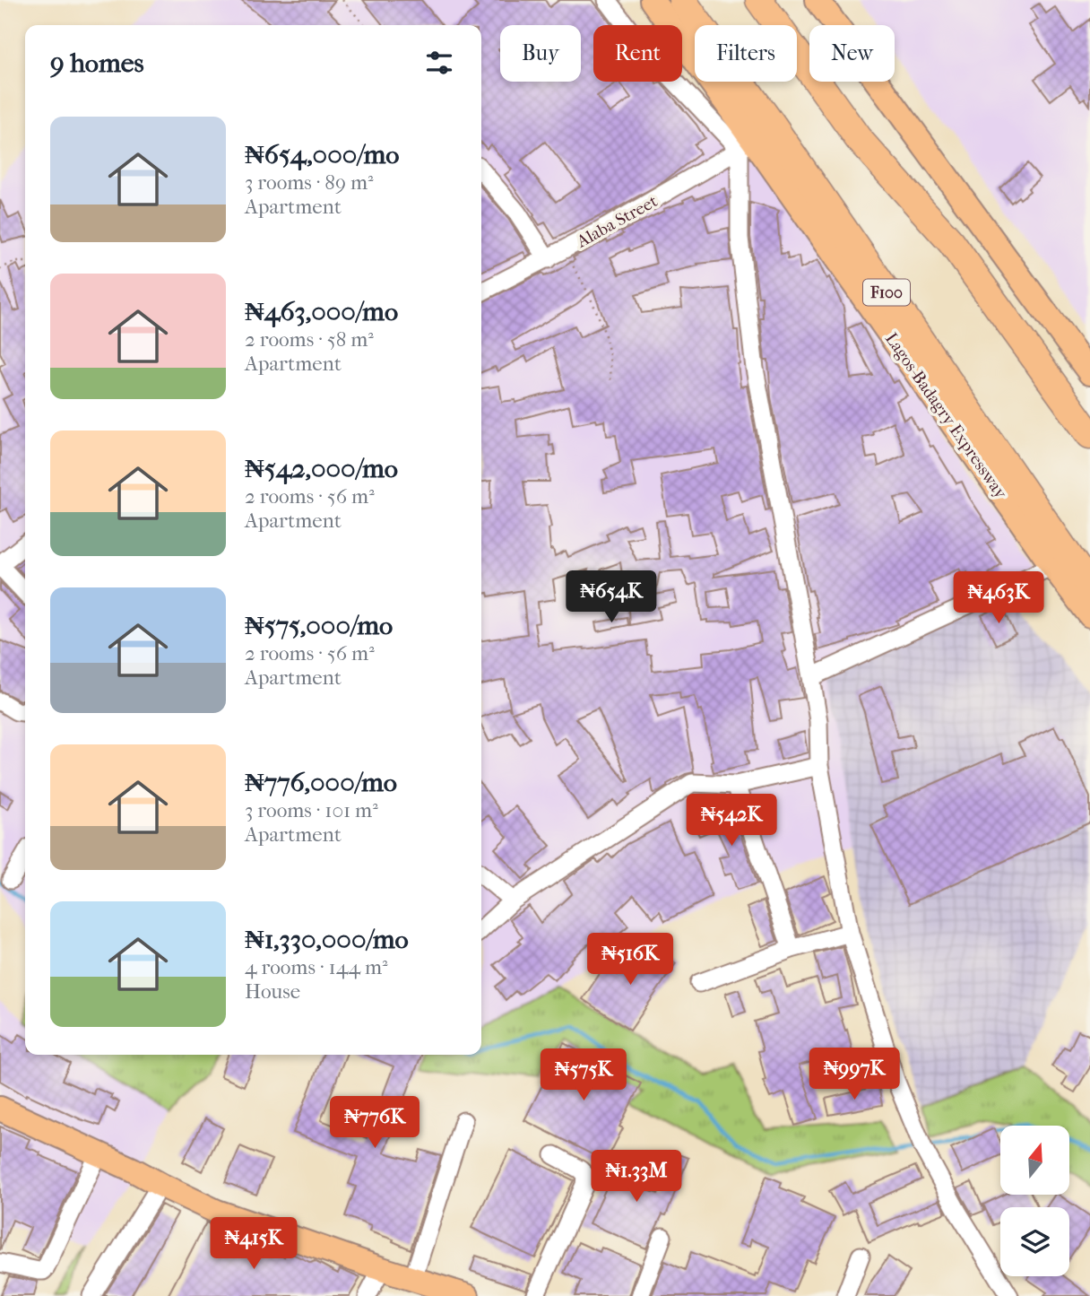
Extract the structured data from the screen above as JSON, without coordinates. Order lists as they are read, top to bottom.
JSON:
{
  "streets": {
    "highway": ["F100", "Lagos-Badagry Expressway"],
    "street": ["Alaba Street"]
  },
  "crossings": [
    ["Alaba Street", "Lagos-Badagry Expressway"]
  ],
  "north": "top",
  "page": {
    "chip": [
      "Buy",
      "Rent",
      "Filters",
      "New"
    ],
    "heading": "9 homes",
    "list": [
      {
        "name": "₦654,000/mo",
        "note": "3 rooms · 89 m² · Apartment"
      },
      {
        "name": "₦463,000/mo",
        "note": "2 rooms · 58 m² · Apartment"
      },
      {
        "name": "₦542,000/mo",
        "note": "2 rooms · 56 m² · Apartment"
      },
      {
        "name": "₦575,000/mo",
        "note": "2 rooms · 56 m² · Apartment"
      },
      {
        "name": "₦776,000/mo",
        "note": "3 rooms · 101 m² · Apartment"
      },
      {
        "name": "₦1,330,000/mo",
        "note": "4 rooms · 144 m² · House"
      }
    ],
    "price": [
      "₦654K",
      "₦463K",
      "₦542K",
      "₦516K",
      "₦997K",
      "₦575K",
      "₦776K",
      "₦1.33M",
      "₦415K"
    ]
  }
}
